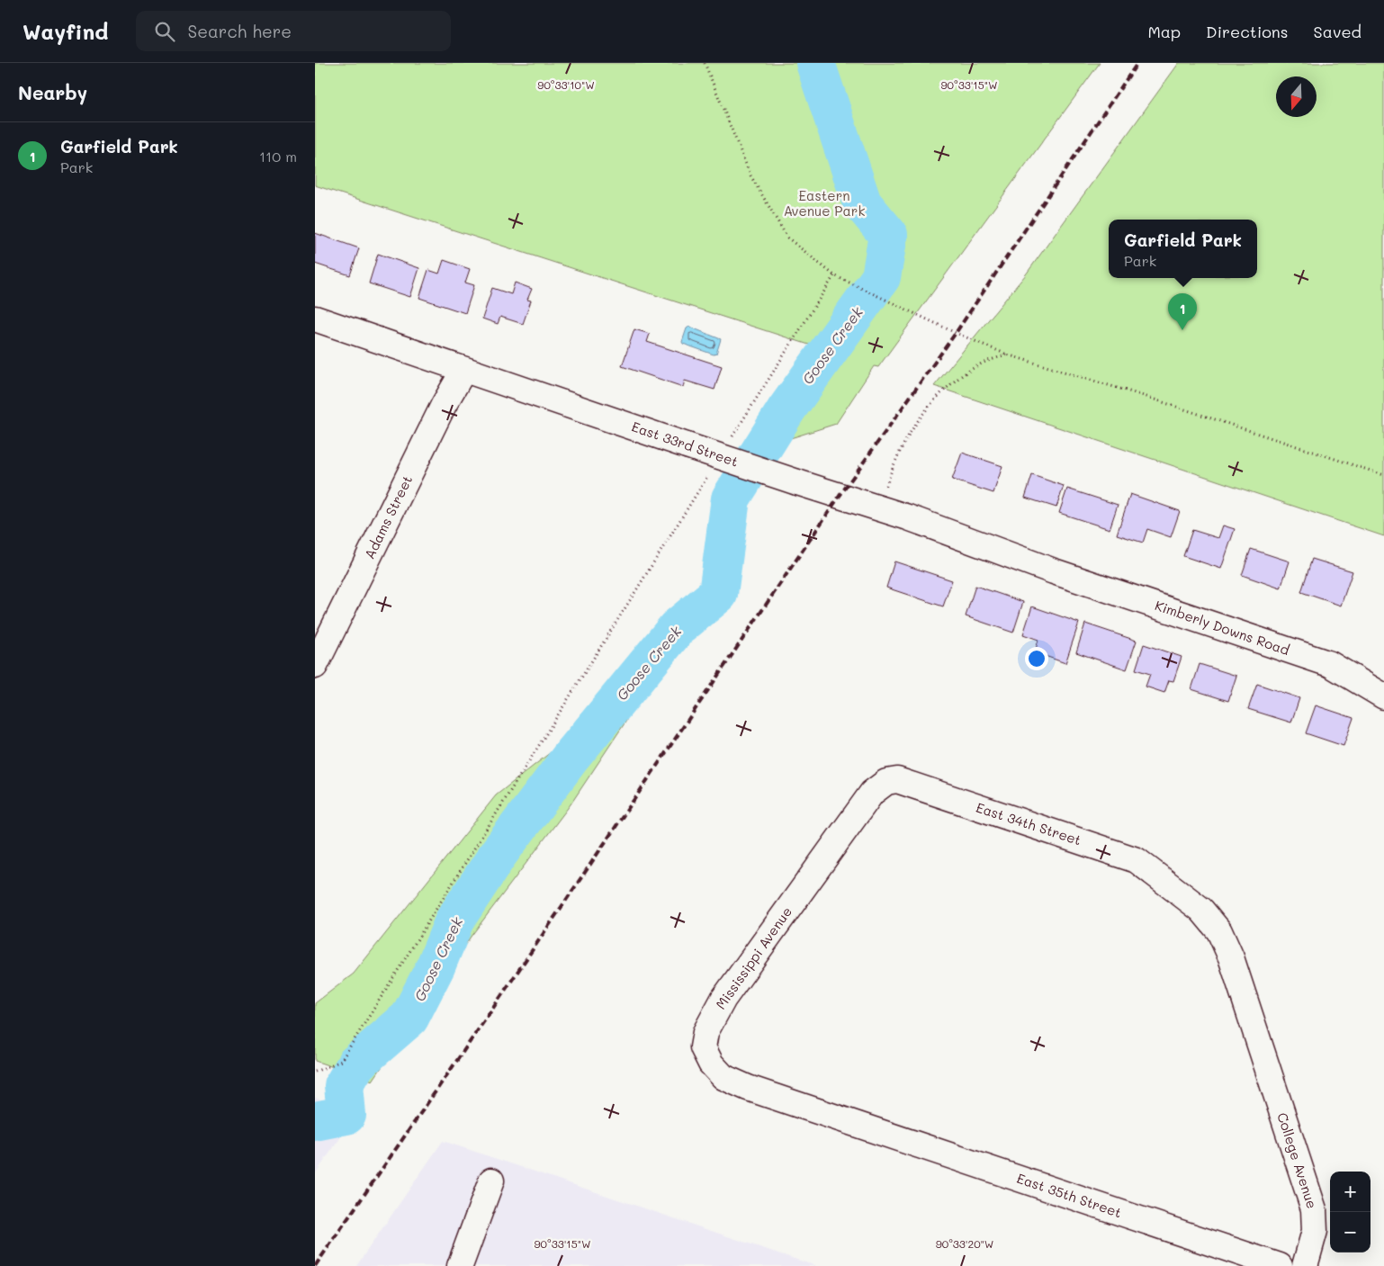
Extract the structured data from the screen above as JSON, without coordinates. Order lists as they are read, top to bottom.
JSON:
{
  "streets": {
    "street": [
      "East 33rd Street",
      "Adams Street",
      "Kimberly Downs Road",
      "East 34th Street",
      "Mississippi Avenue",
      "College Avenue",
      "East 35th Street"
    ]
  },
  "crossings": [
    ["East 33rd Street", "Adams Street"],
    ["East 33rd Street", "Kimberly Downs Road"],
    ["East 34th Street", "Mississippi Avenue"],
    ["East 34th Street", "College Avenue"],
    ["Mississippi Avenue", "East 35th Street"]
  ],
  "water": ["Goose Creek"],
  "parks": ["Eastern Avenue Park"],
  "north": "bottom",
  "page": {
    "header": "Wayfind",
    "search": "Search here",
    "nav": ["Map", "Directions", "Saved"],
    "heading": "Nearby",
    "list": [
      {
        "mark": "1",
        "name": "Garfield Park",
        "note": "Park",
        "value": "110 m"
      }
    ],
    "popup": ["Garfield Park", "Park"],
    "pins": "1",
    "map_buttons": ["+", "−"]
  },
  "coordinates": ["90°33'10\"W", "90°33'15\"W", "90°33'20\"W"]
}
